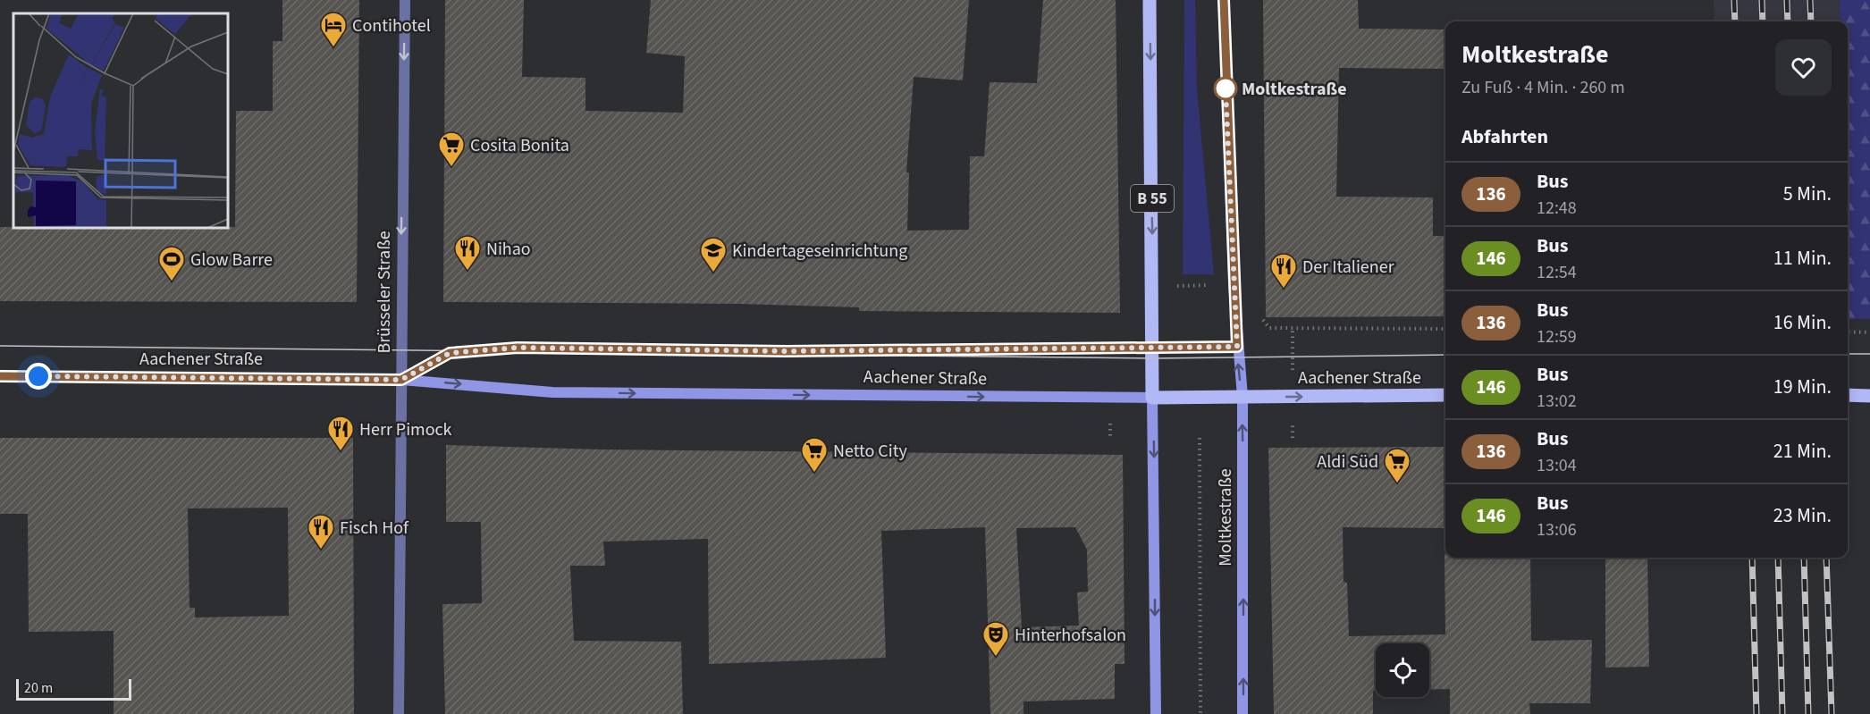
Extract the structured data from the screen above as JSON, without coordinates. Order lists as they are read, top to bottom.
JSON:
{
  "streets": {
    "main road": ["B 55", "Aachener Straße", "Moltkestraße"],
    "street": ["Brüsseler Straße"]
  },
  "crossings": [
    ["B 55", "Aachener Straße"],
    ["Brüsseler Straße", "Aachener Straße"],
    ["Aachener Straße", "Moltkestraße"]
  ],
  "one_way": ["Brüsseler Straße"],
  "places": {
    "hotel": ["Contihotel"],
    "other": ["Moltkestraße"],
    "supermarket": ["Cosita Bonita", "Netto City", "Aldi Süd"],
    "restaurant": [
      "Nihao",
      "Der Italiener",
      "Herr Pimock",
      "Fisch Hof"
    ],
    "school or university": ["Kindertageseinrichtung"],
    "sports": ["Glow Barre"],
    "theatre": ["Hinterhofsalon"]
  },
  "lines": ["bus line 136"],
  "scale_bar": "20 m",
  "page": {
    "heading": [
      ["Moltkestraße", "Zu Fuß · 4 Min. · 260 m"],
      "Abfahrten"
    ],
    "list": [
      {
        "mark": "136",
        "name": "Bus",
        "note": "12:48",
        "value": "5 Min."
      },
      {
        "mark": "146",
        "name": "Bus",
        "note": "12:54",
        "value": "11 Min."
      },
      {
        "mark": "136",
        "name": "Bus",
        "note": "12:59",
        "value": "16 Min."
      },
      {
        "mark": "146",
        "name": "Bus",
        "note": "13:02",
        "value": "19 Min."
      },
      {
        "mark": "136",
        "name": "Bus",
        "note": "13:04",
        "value": "21 Min."
      },
      {
        "mark": "146",
        "name": "Bus",
        "note": "13:06",
        "value": "23 Min."
      }
    ],
    "scale": "20 m"
  }
}
